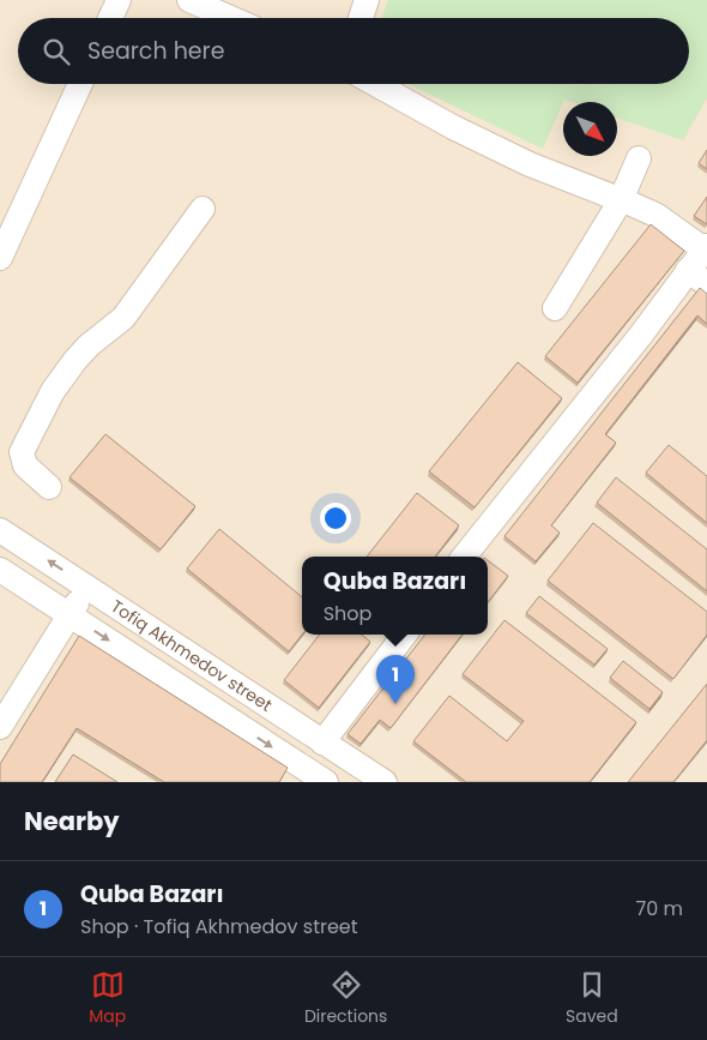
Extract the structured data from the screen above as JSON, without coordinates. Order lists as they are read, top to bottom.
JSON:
{
  "streets": {
    "street": ["Tofiq Akhmedov street"]
  },
  "north": "bottom right",
  "page": {
    "search": "Search here",
    "popup": ["Quba Bazarı", "Shop"],
    "pins": "1",
    "heading": "Nearby",
    "list": [
      {
        "mark": "1",
        "name": "Quba Bazarı",
        "note": "Shop · Tofiq Akhmedov street",
        "value": "70 m"
      }
    ],
    "nav": ["Map", "Directions", "Saved"]
  }
}
